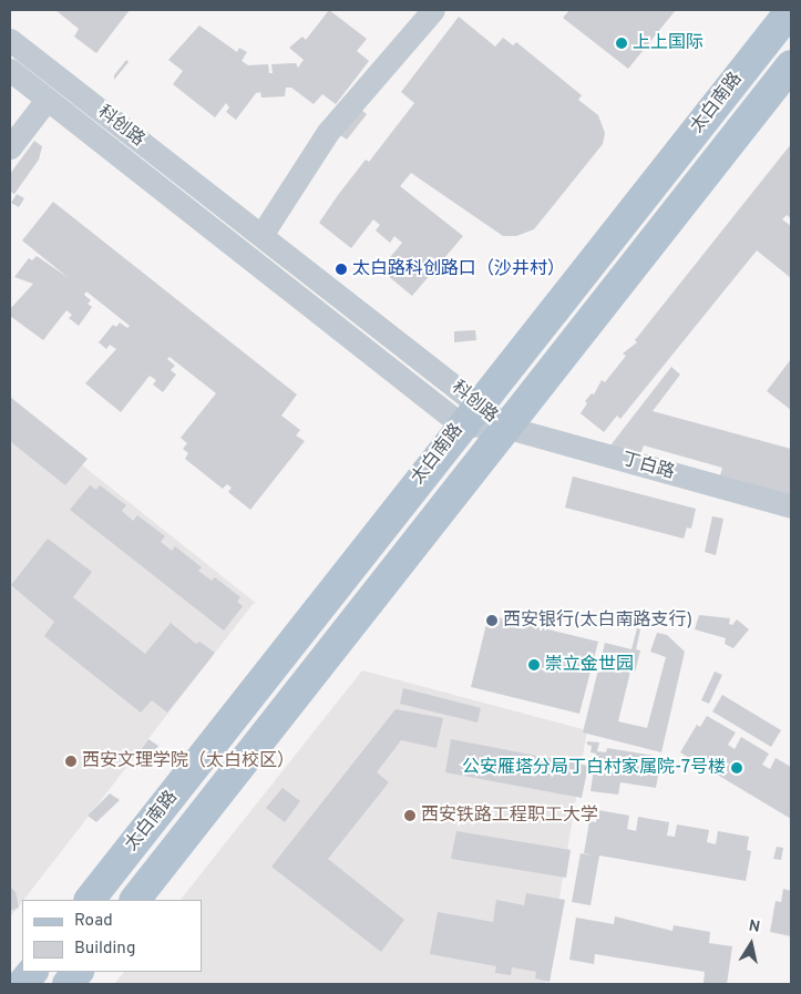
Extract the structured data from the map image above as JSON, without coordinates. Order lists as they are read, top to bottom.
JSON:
{
  "streets": {
    "main road": ["太白南路"],
    "street": ["科创路", "丁白路"]
  },
  "crossings": [
    ["太白南路", "科创路"],
    ["太白南路", "丁白路"],
    ["科创路", "丁白路"]
  ],
  "places": [
    "上上国际",
    "太白路科创路口（沙井村）",
    "西安银行(太白南路支行)",
    "崇立·金世园",
    "西安文理学院（太白校区）",
    "公安雁塔分局丁白村家属院-7号楼",
    "西安铁路工程职工大学"
  ],
  "legend": ["Road", "Building"],
  "north": "top"
}
